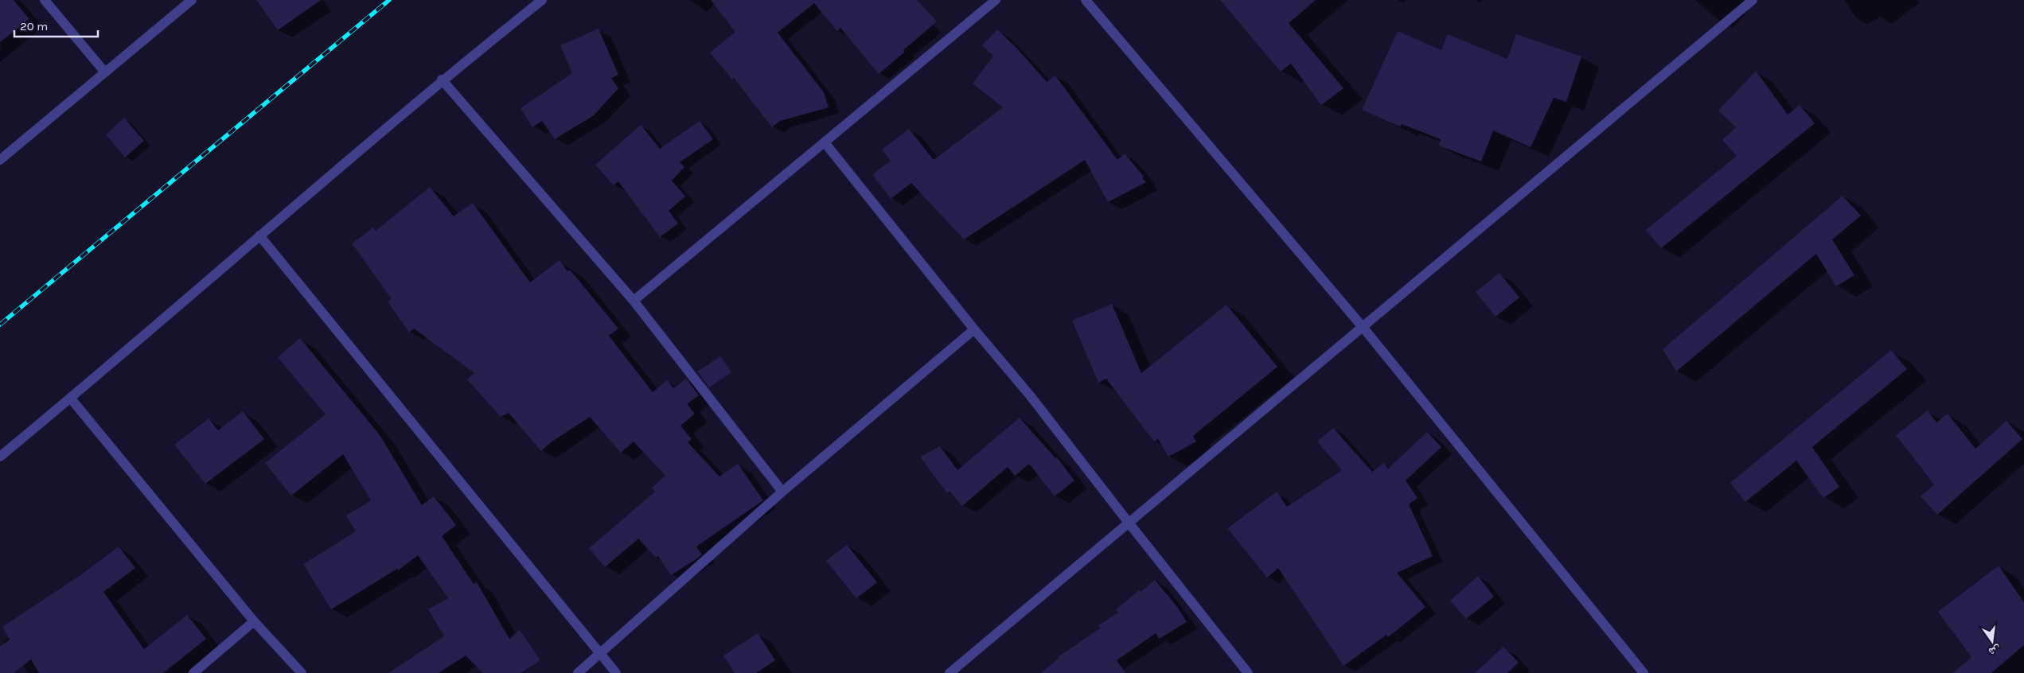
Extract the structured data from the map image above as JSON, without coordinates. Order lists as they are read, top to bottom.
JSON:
{
  "scale_bar": "20 m",
  "north": "bottom"
}
